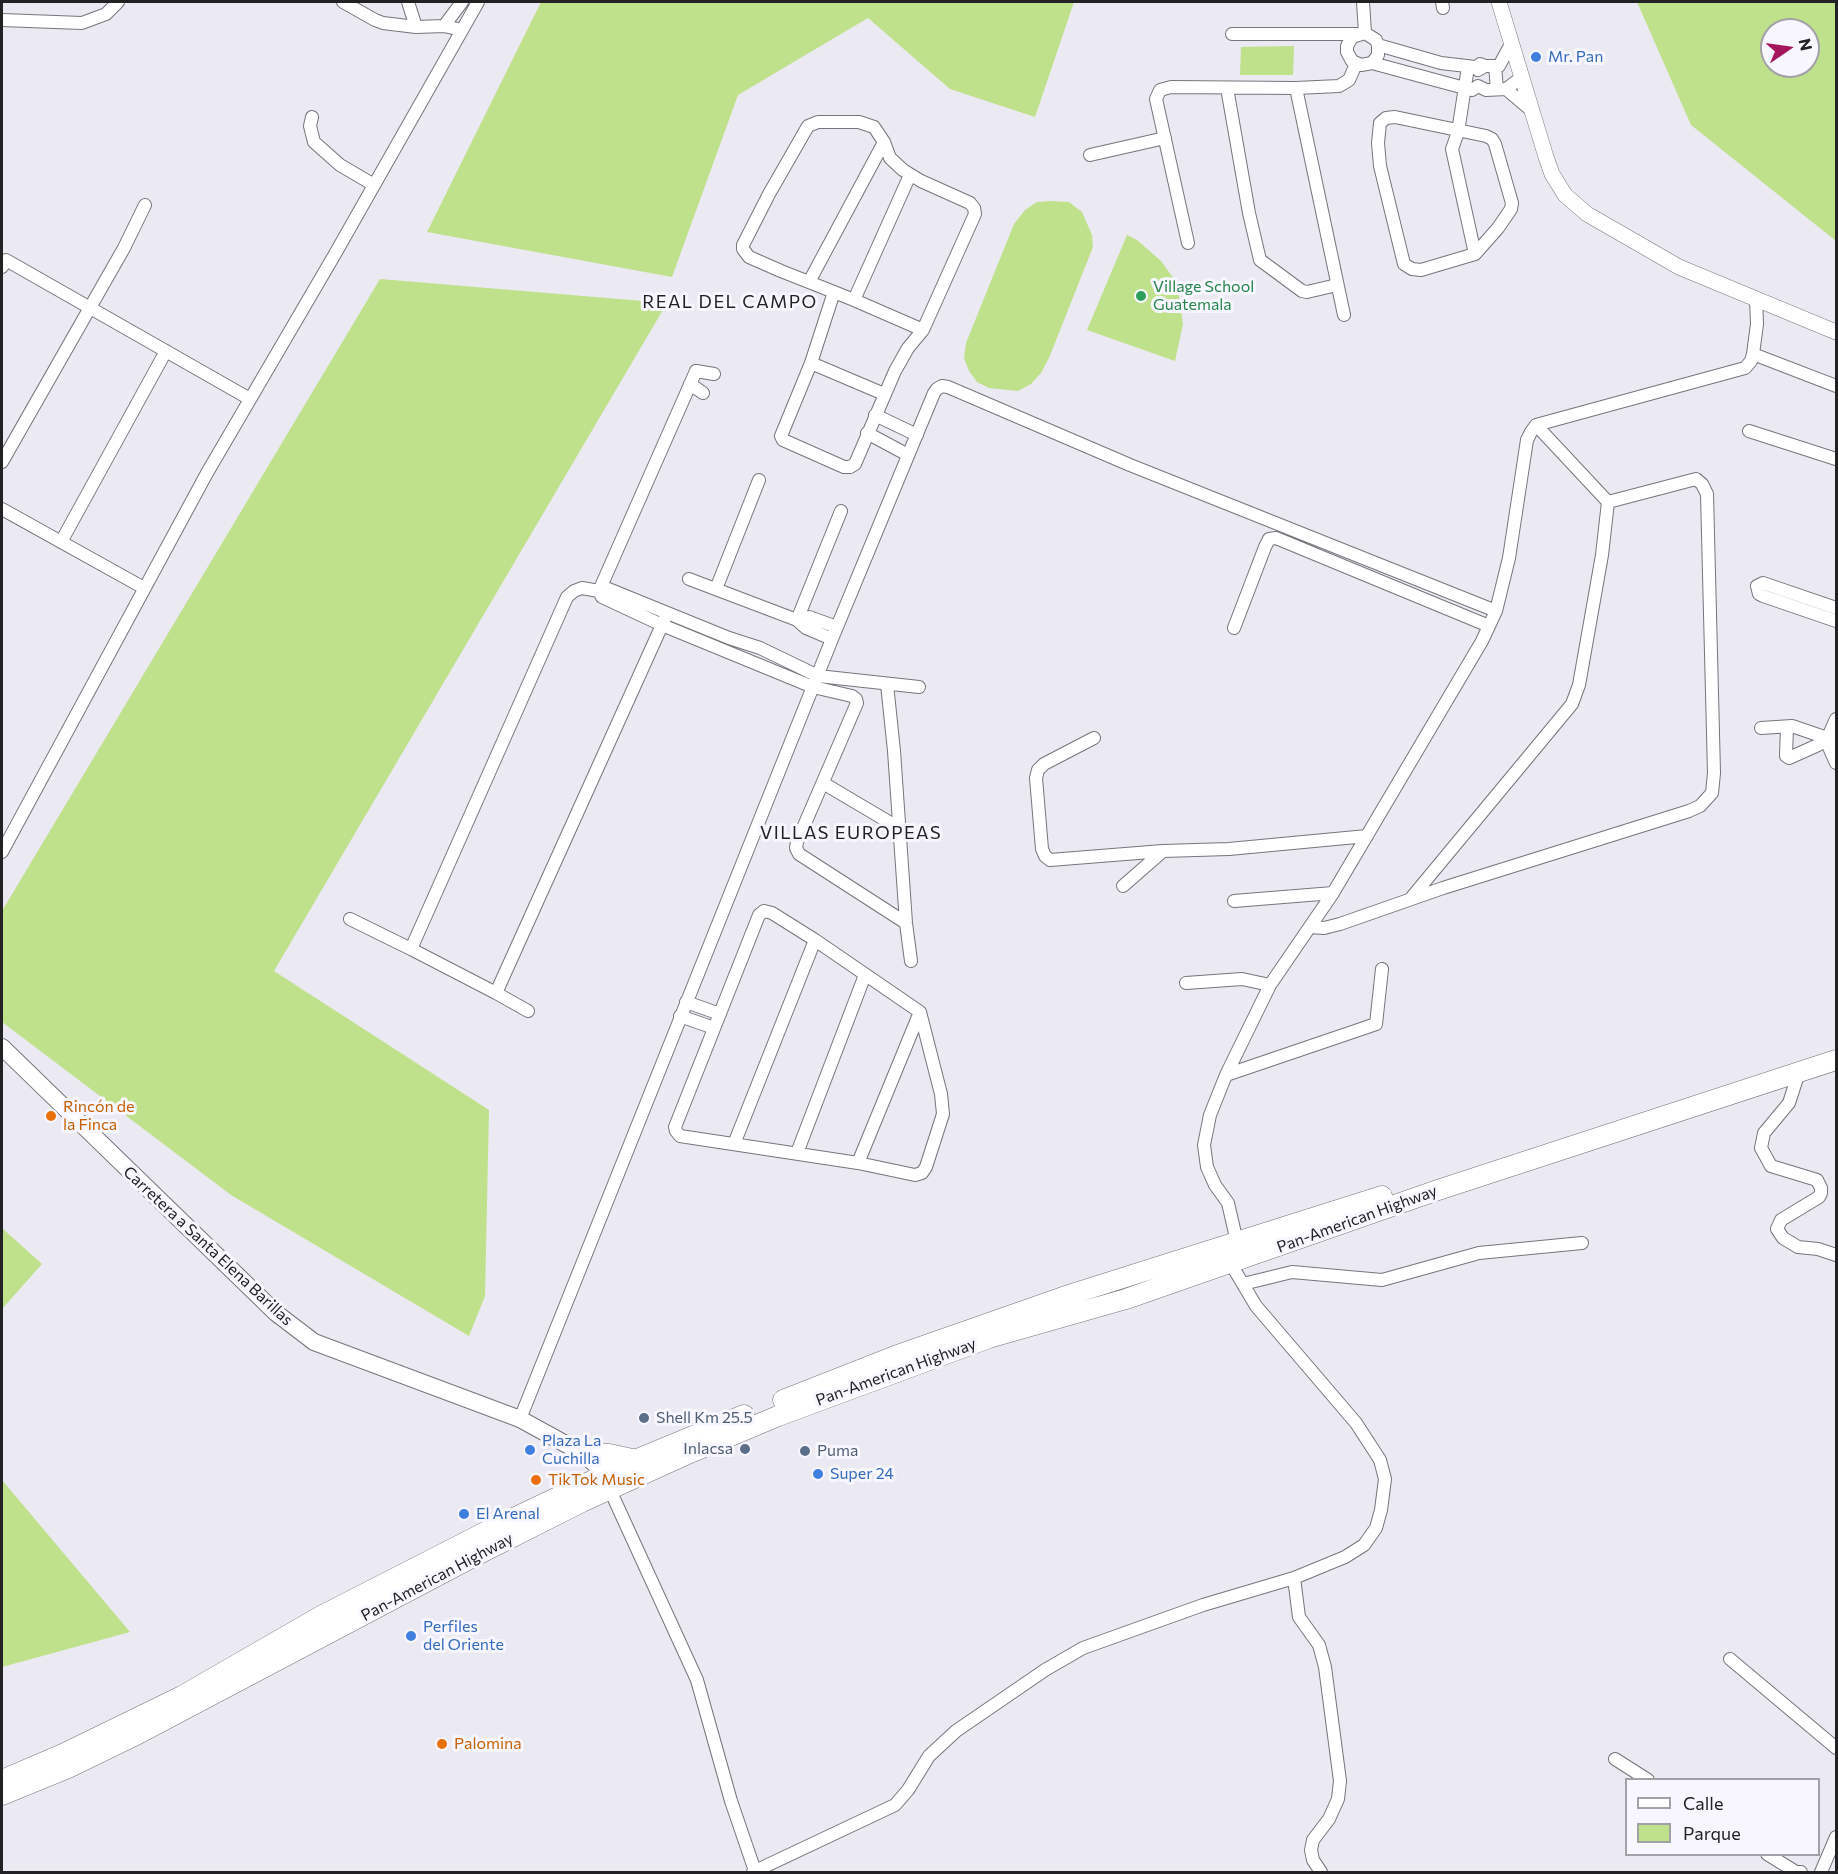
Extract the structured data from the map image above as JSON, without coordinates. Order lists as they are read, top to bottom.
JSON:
{
  "streets": {
    "highway": ["Pan-American Highway"],
    "main road": ["Carretera a Santa Elena Barillas"]
  },
  "districts": ["REAL DEL CAMPO", "VILLAS EUROPEAS"],
  "places": [
    "Mr. Pan",
    "Village School Guatemala",
    "Rincón de la Finca",
    "Shell Km 25.5",
    "Inlacsa",
    "Plaza La Cuchilla",
    "Puma",
    "Super 24",
    "TikTok Music",
    "El Arenal",
    "Perfiles del Oriente",
    "Palomina"
  ],
  "legend": ["Calle", "Parque"],
  "north": "right"
}
